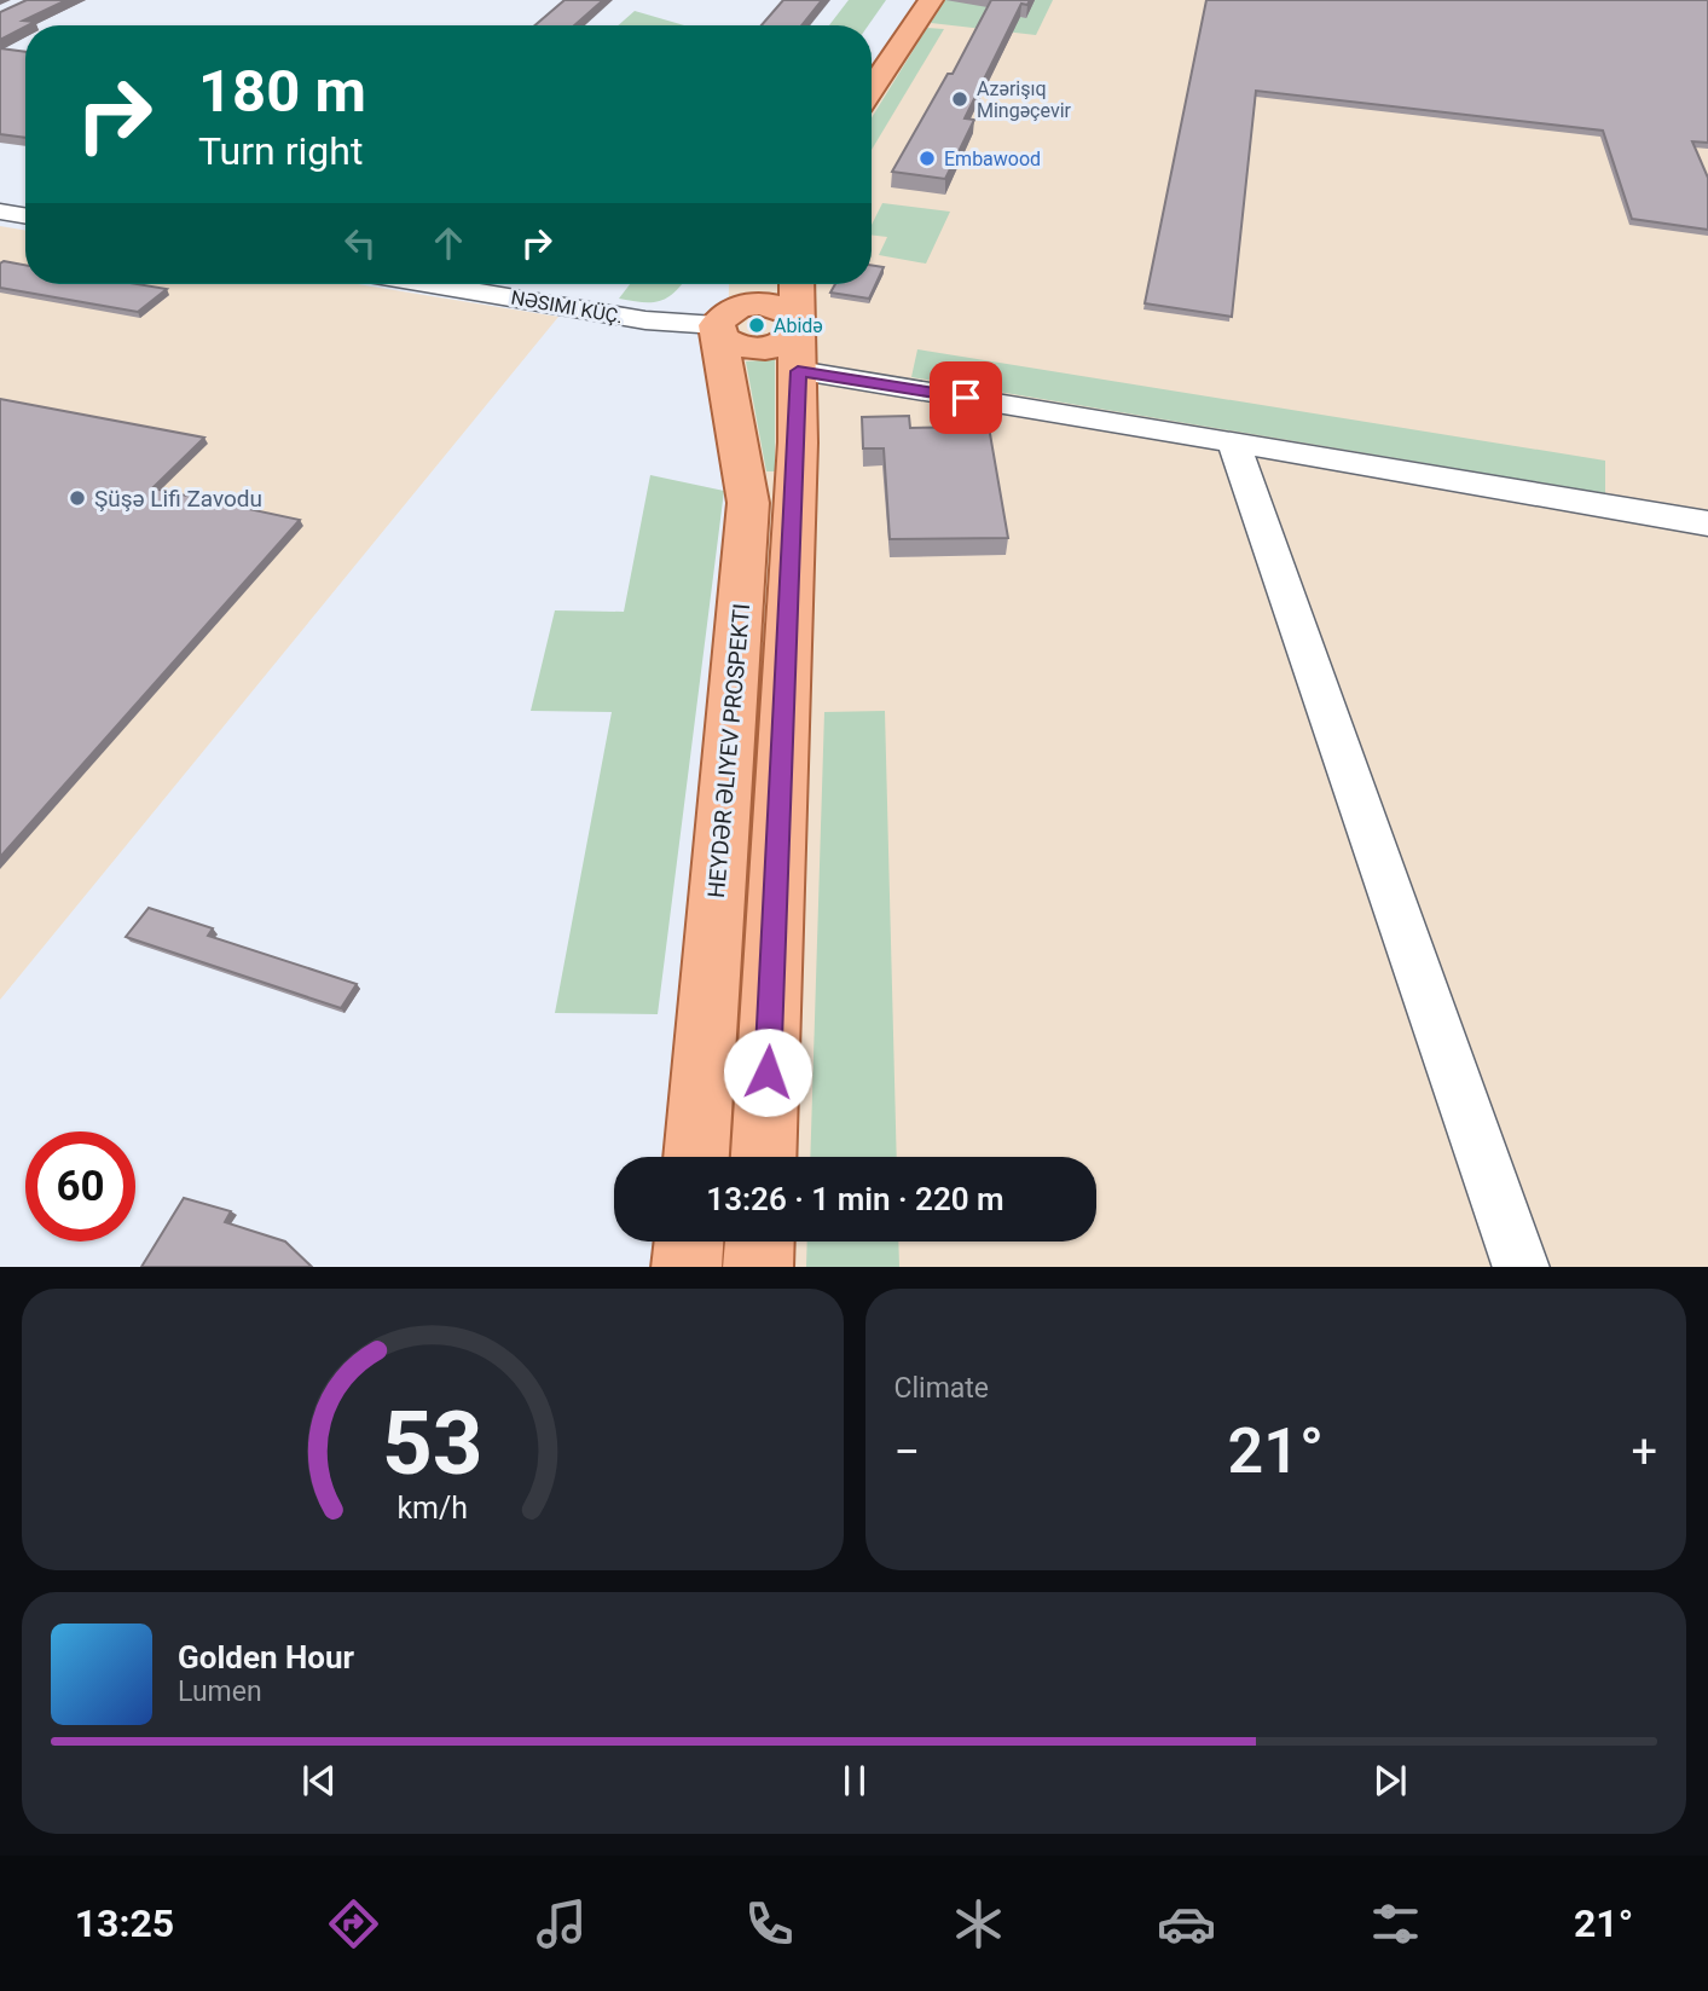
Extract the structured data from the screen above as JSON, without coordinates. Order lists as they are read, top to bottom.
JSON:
{
  "streets": {
    "main road": ["HEYDƏR ƏLIYEV PROSPEKTI"],
    "street": ["NƏSIMI KÜÇ."]
  },
  "crossings": [
    ["NƏSIMI KÜÇ.", "HEYDƏR ƏLIYEV PROSPEKTI"]
  ],
  "places": [
    "Azərişıq Mingəçevir",
    "Embawood",
    "Abidə",
    "Şüşə Lifi Zavodu"
  ],
  "page": {
    "turn": ["180 m", "Turn right"],
    "limit": "60",
    "trip": "13:26 · 1 min · 220 m",
    "tile": "Climate",
    "heat": ["−", "21°", "+"],
    "song": ["Golden Hour", "Lumen"],
    "tabs": ["13:25", "21°"],
    "gauge": ["53", "km/h"]
  }
}
